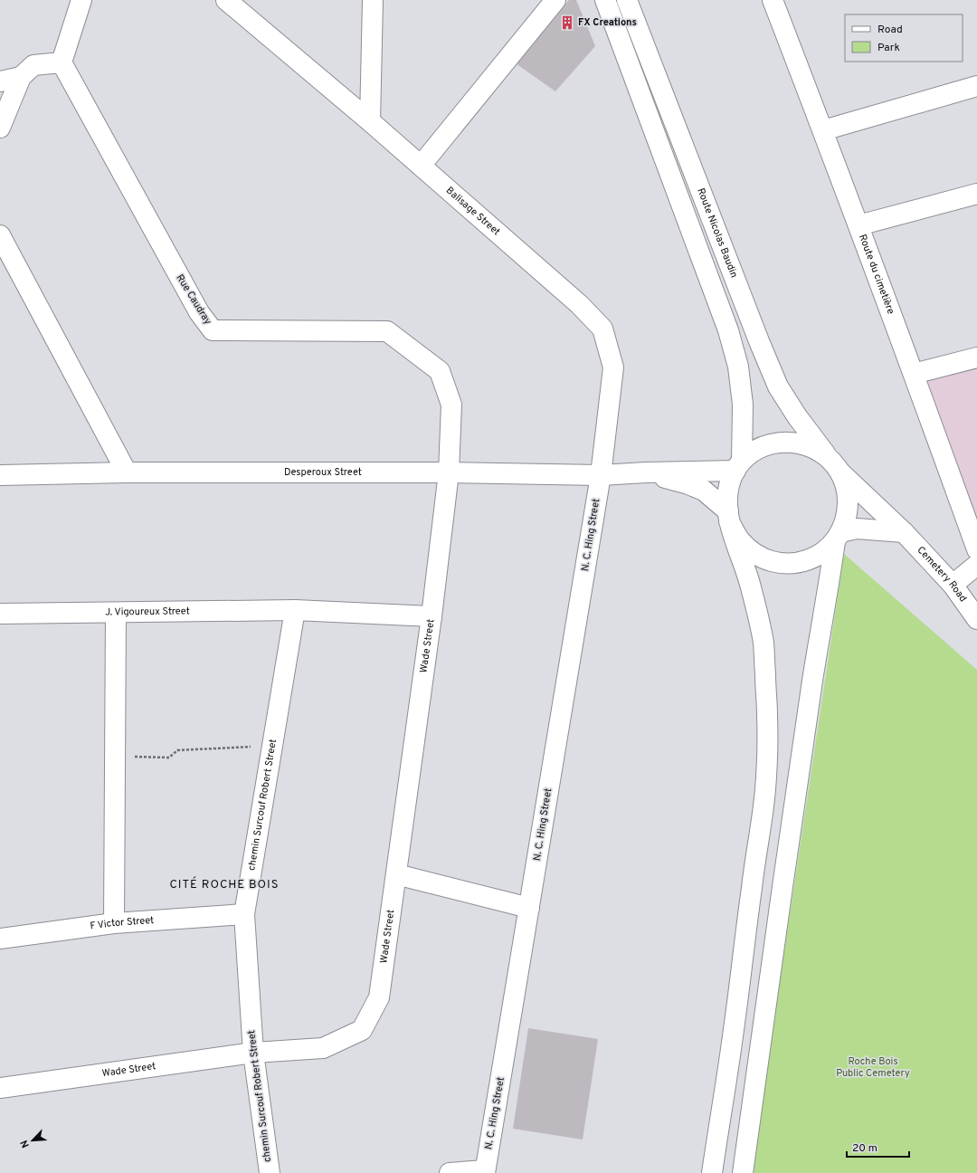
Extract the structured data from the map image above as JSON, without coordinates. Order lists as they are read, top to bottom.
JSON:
{
  "streets": {
    "street": [
      "Balisage Street",
      "Route Nicolas Baudin",
      "Route du cimetière",
      "Rue Caudray",
      "Desperoux Street",
      "N. C. Hing Street",
      "Cemetery Road",
      "J. Vigoureux Street",
      "Wade Street",
      "chemin Surcouf Robert Street",
      "F Victor Street"
    ]
  },
  "crossings": [
    ["Balisage Street", "Desperoux Street"],
    ["Balisage Street", "N. C. Hing Street"],
    ["Route Nicolas Baudin", "Desperoux Street"],
    ["Route Nicolas Baudin", "Cemetery Road"],
    ["Rue Caudray", "Desperoux Street"],
    ["Rue Caudray", "Wade Street"],
    ["Desperoux Street", "N. C. Hing Street"],
    ["Desperoux Street", "Cemetery Road"],
    ["Desperoux Street", "Wade Street"],
    ["J. Vigoureux Street", "Wade Street"],
    ["J. Vigoureux Street", "chemin Surcouf Robert Street"],
    ["Wade Street", "chemin Surcouf Robert Street"],
    ["chemin Surcouf Robert Street", "F Victor Street"]
  ],
  "districts": ["CITÉ ROCHE BOIS"],
  "parks": ["Roche Bois Public Cemetery"],
  "places": {
    "building": ["FX Creations"]
  },
  "legend": ["Road", "Park"],
  "scale_bar": "20 m",
  "north": "bottom left"
}
